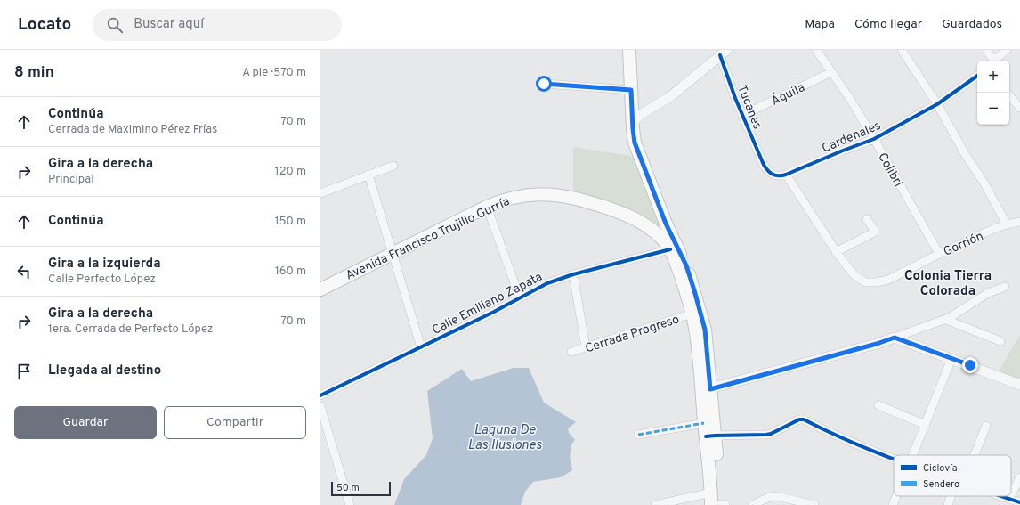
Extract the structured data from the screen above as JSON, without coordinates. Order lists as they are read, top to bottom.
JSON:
{
  "streets": {
    "main road": ["Avenida Francisco Trujillo Gurría"],
    "street": [
      "Águila",
      "Tucanes",
      "Cardenales",
      "Colibrí",
      "Gorrión",
      "Calle Emiliano Zapata",
      "Cerrada Progreso"
    ]
  },
  "crossings": [
    ["Águila", "Tucanes"],
    ["Águila", "Colibrí"],
    ["Tucanes", "Cardenales"],
    ["Cardenales", "Colibrí"],
    ["Cardenales", "Gorrión"],
    ["Colibrí", "Gorrión"],
    ["Avenida Francisco Trujillo Gurría", "Calle Emiliano Zapata"]
  ],
  "districts": ["Colonia Tierra Colorada"],
  "water": ["Laguna De Las Ilusiones"],
  "legend": ["Ciclovía", "Sendero"],
  "scale_bar": "50 m",
  "page": {
    "header": "Locato",
    "search": "Buscar aquí",
    "nav": ["Mapa", "Cómo llegar", "Guardados"],
    "heading": ["8 min", "A pie · 570 m"],
    "map_buttons": ["+", "−"],
    "list": [
      ["Continúa", "Cerrada de Maximino Pérez Frías", "70 m"],
      ["Gira a la derecha", "Principal", "120 m"],
      ["Continúa", "150 m"],
      ["Gira a la izquierda", "Calle Perfecto López", "160 m"],
      ["Gira a la derecha", "1era. Cerrada de Perfecto López", "70 m"],
      "Llegada al destino"
    ],
    "buttons": ["Guardar", "Compartir"],
    "scale": "50 m"
  }
}
